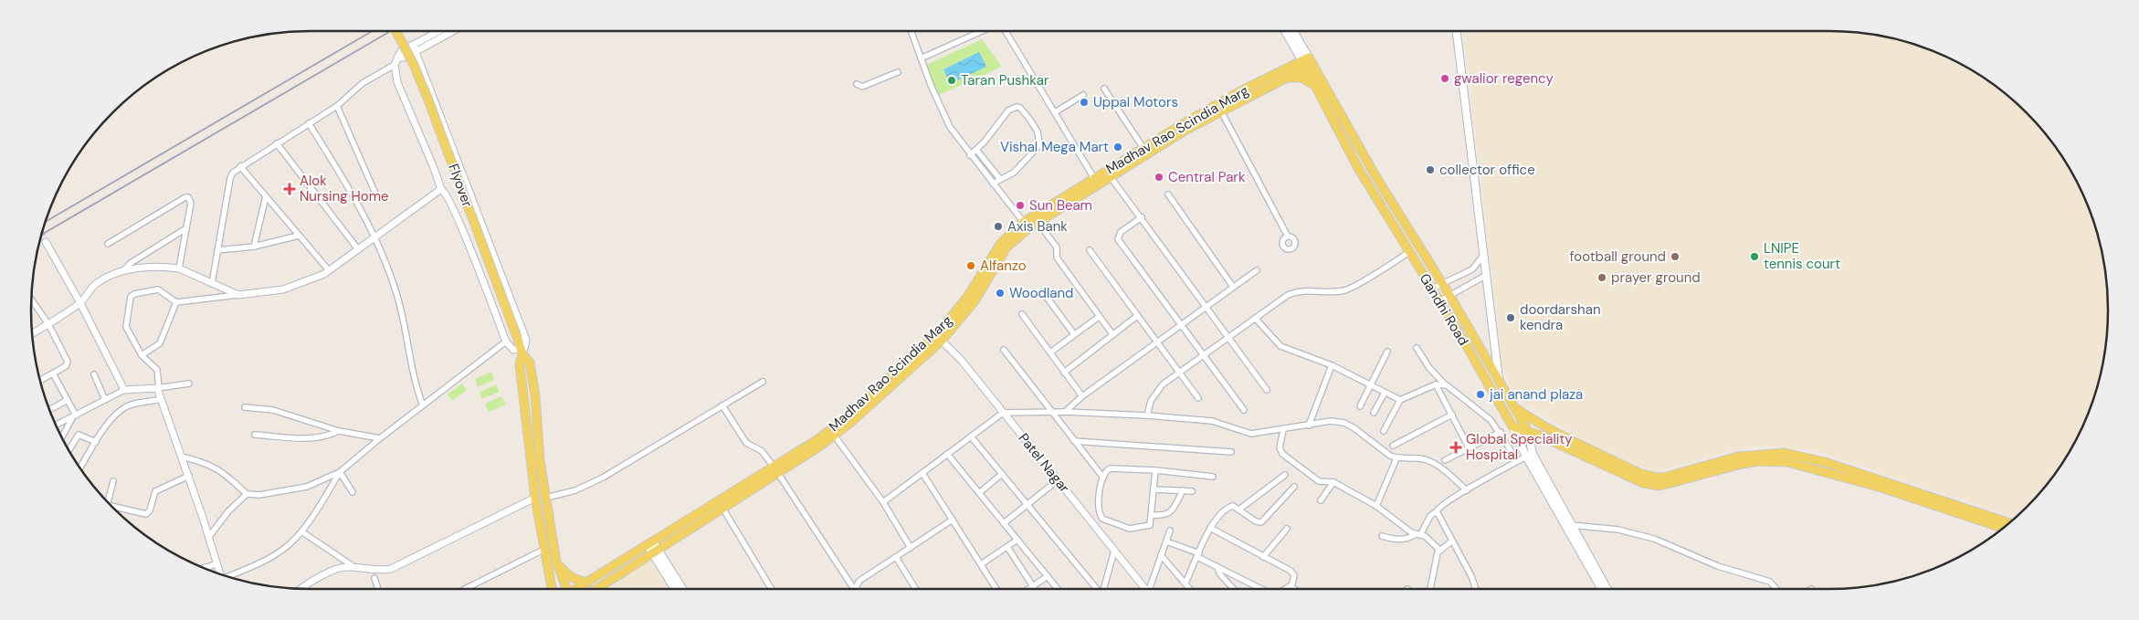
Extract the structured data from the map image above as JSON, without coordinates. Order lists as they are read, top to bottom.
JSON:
{
  "streets": {
    "main road": ["Madhav Rao Scindia Marg", "Flyover", "Gandhi Road"],
    "street": ["Patel Nagar"]
  },
  "crossings": [
    ["Madhav Rao Scindia Marg", "Gandhi Road"],
    ["Madhav Rao Scindia Marg", "Patel Nagar"]
  ],
  "places": {
    "other": [
      "gwalior regency",
      "Taran Pushkar",
      "Uppal Motors",
      "Vishal Mega Mart",
      "collector office",
      "Central Park",
      "Sun Beam",
      "Axis Bank",
      "football ground",
      "LNIPE tennis court",
      "Alfanzo",
      "prayer ground",
      "Woodland",
      "doordarshan kendra",
      "jai anand plaza"
    ],
    "health": ["Alok Nursing Home", "Global Speciality Hospital"]
  }
}
